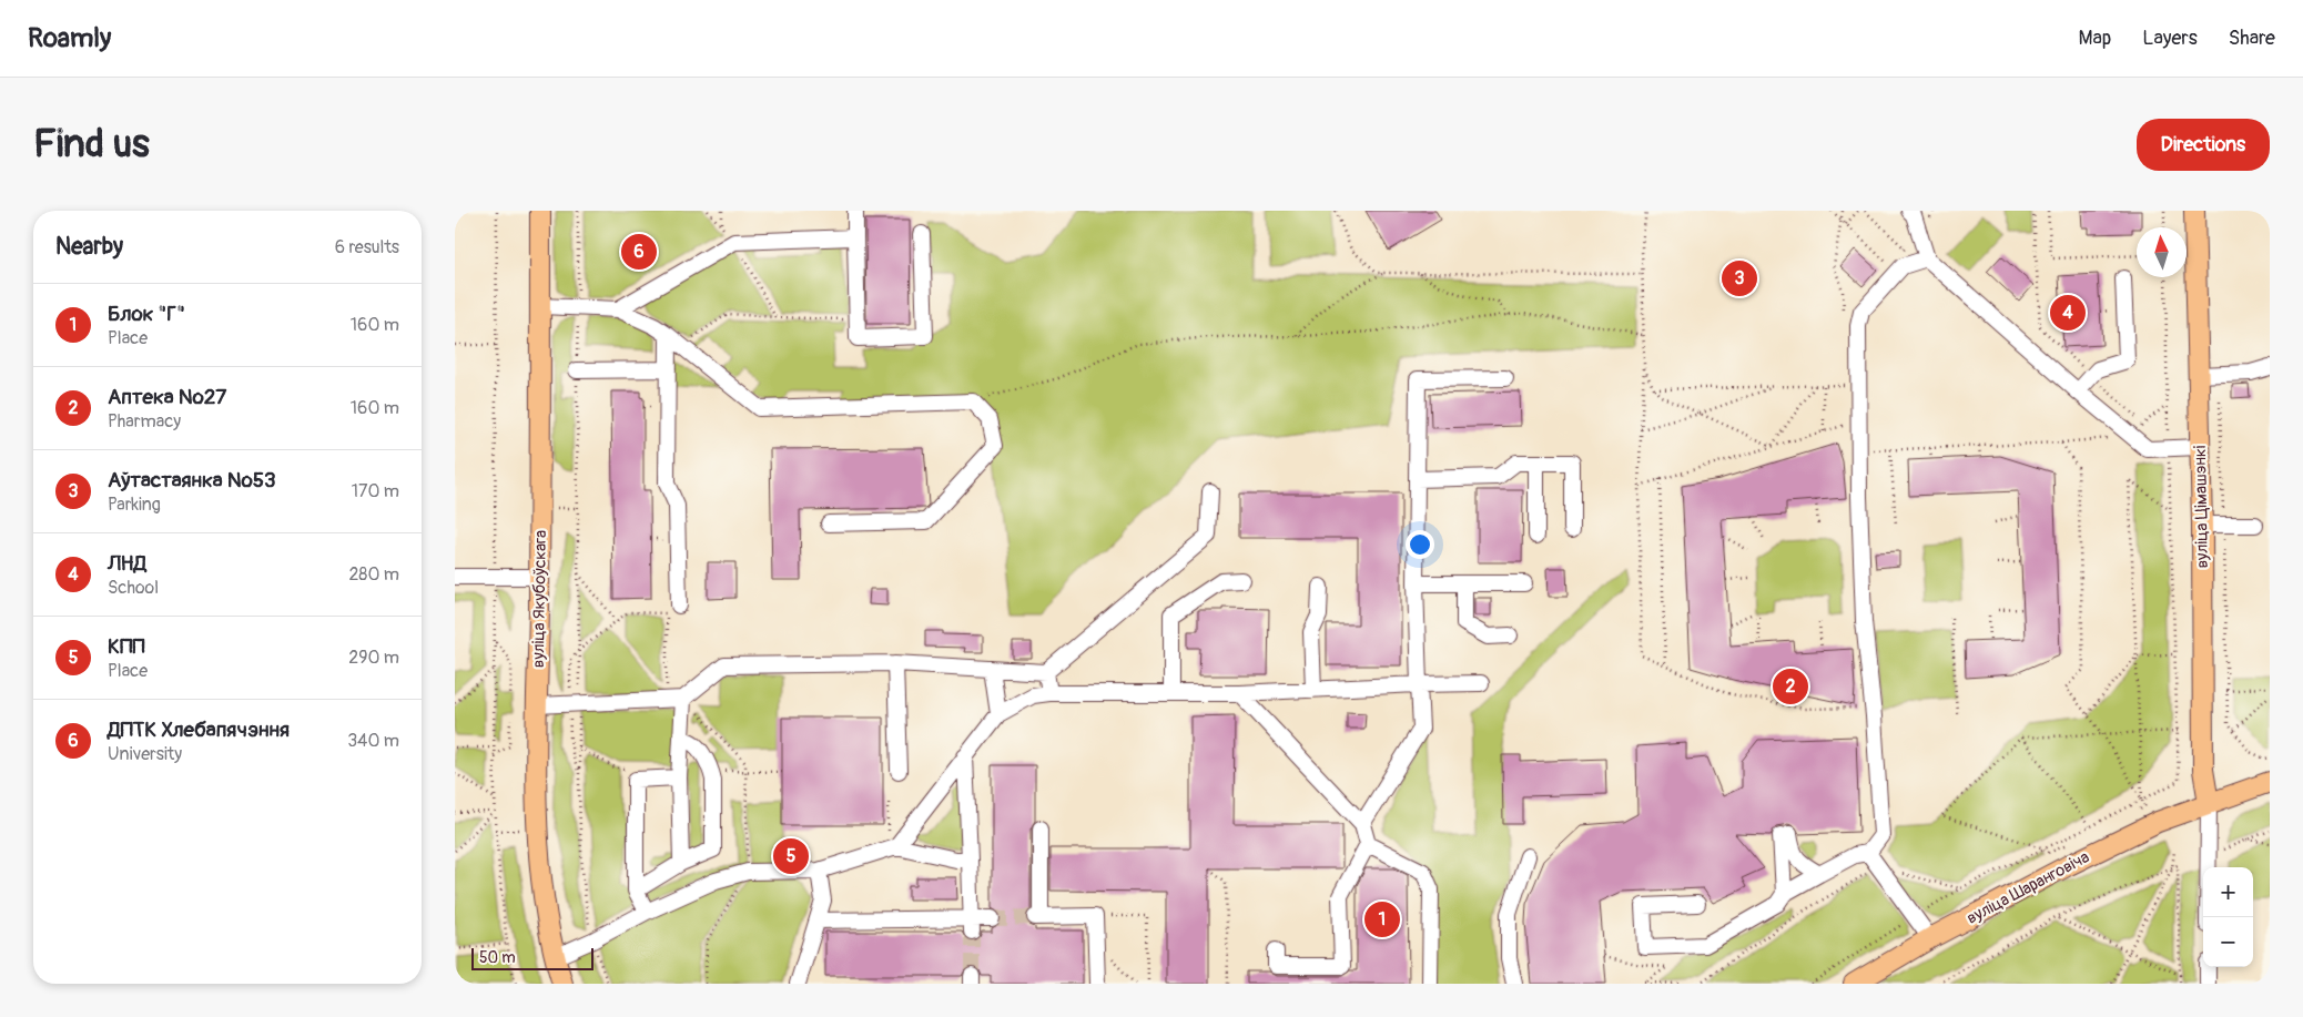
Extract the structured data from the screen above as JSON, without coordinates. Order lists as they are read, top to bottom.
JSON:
{
  "streets": {
    "main road": ["вуліца Цімашэнкі", "вуліца Якубоўскага", "вуліца Шаранговіча"]
  },
  "crossings": [
    ["вуліца Цімашэнкі", "вуліца Шаранговіча"]
  ],
  "scale_bar": "50 m",
  "north": "top",
  "page": {
    "header": "Roamly",
    "nav": ["Map", "Layers", "Share"],
    "buttons": "Directions",
    "title": "Find us",
    "heading": ["Nearby", "6 results"],
    "pins": [
      "6",
      "3",
      "4",
      "2",
      "5",
      "1"
    ],
    "list": [
      {
        "mark": "1",
        "name": "Блок \"Г\"",
        "note": "Place",
        "value": "160 m"
      },
      {
        "mark": "2",
        "name": "Аптека №27",
        "note": "Pharmacy",
        "value": "160 m"
      },
      {
        "mark": "3",
        "name": "Аўтастаянка №53",
        "note": "Parking",
        "value": "170 m"
      },
      {
        "mark": "4",
        "name": "ЛНД",
        "note": "School",
        "value": "280 m"
      },
      {
        "mark": "5",
        "name": "КПП",
        "note": "Place",
        "value": "290 m"
      },
      {
        "mark": "6",
        "name": "ДПТК Хлебапячэння",
        "note": "University",
        "value": "340 m"
      }
    ],
    "map_buttons": ["+", "−"],
    "scale": "50 m"
  }
}
